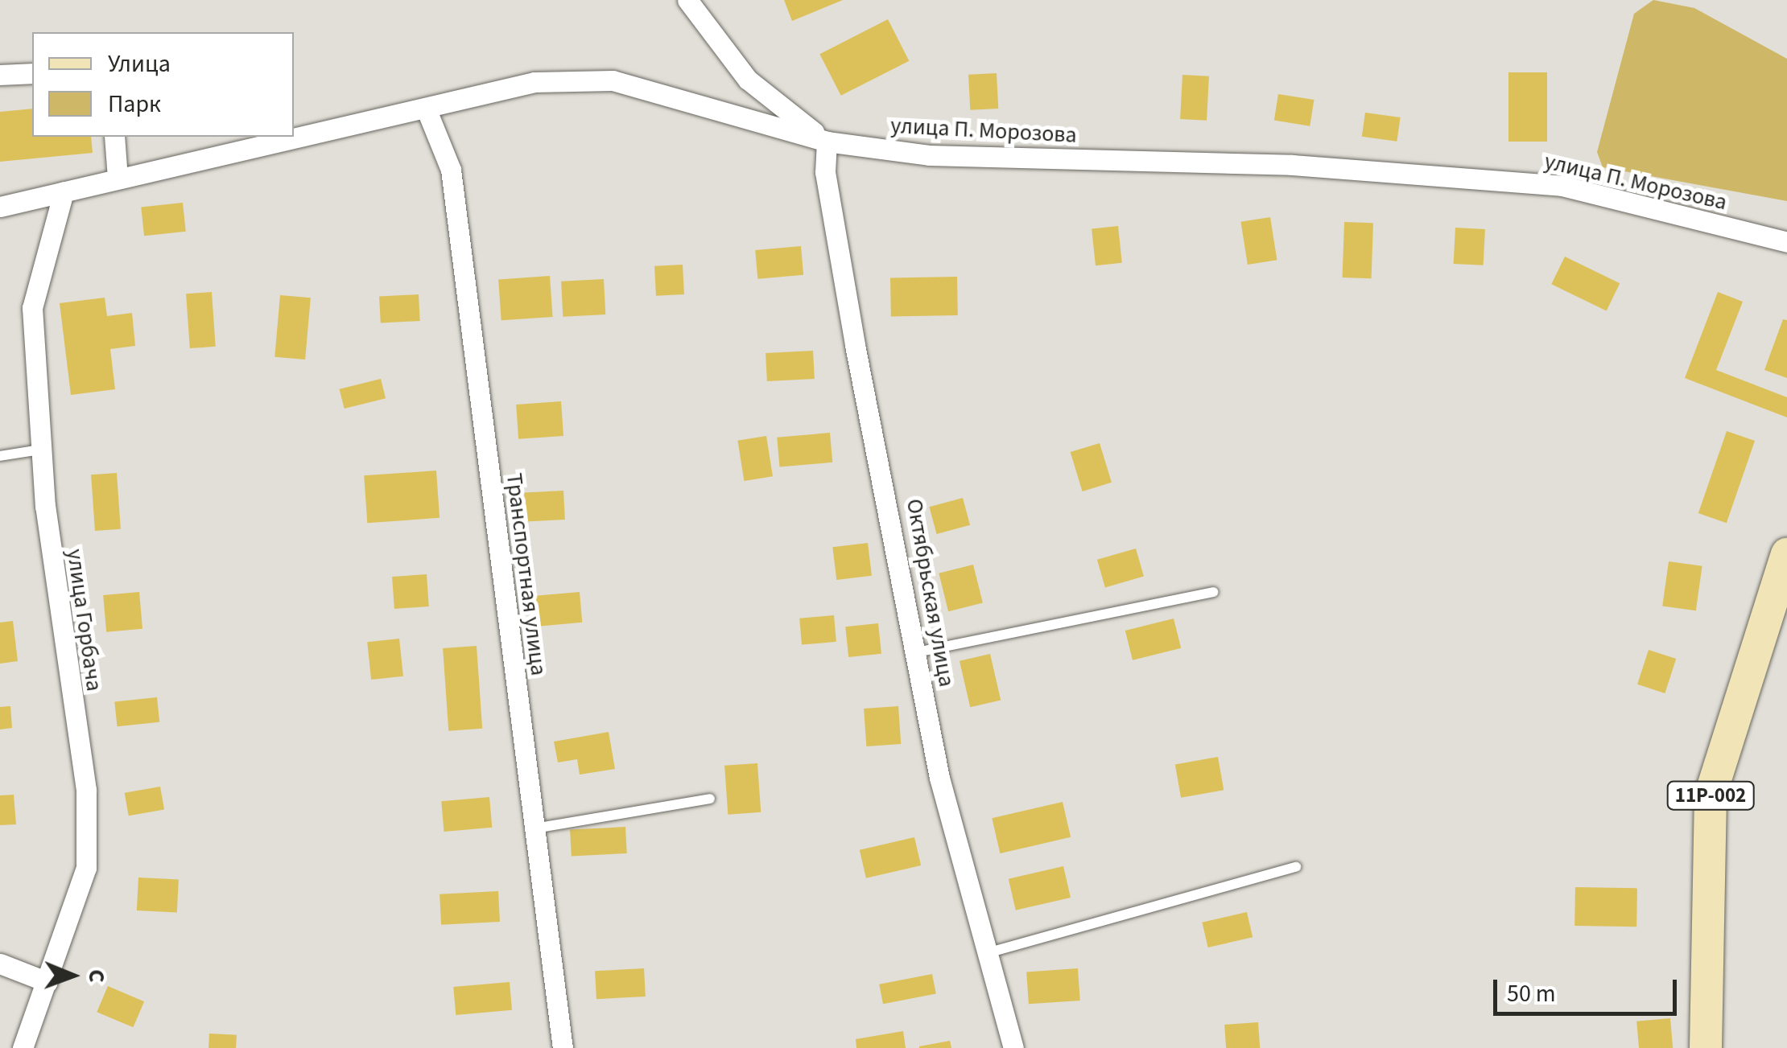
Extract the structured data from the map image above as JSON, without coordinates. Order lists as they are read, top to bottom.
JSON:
{
  "streets": {
    "main road": ["11Р-002"],
    "street": [
      "улица П. Морозова",
      "Транспортная улица",
      "Октябрьская улица",
      "улица Горбача"
    ]
  },
  "crossings": [
    ["улица П. Морозова", "Транспортная улица"],
    ["улица П. Морозова", "Октябрьская улица"],
    ["улица П. Морозова", "улица Горбача"]
  ],
  "legend": ["Улица", "Парк"],
  "scale_bar": "50 m",
  "north": "right"
}
